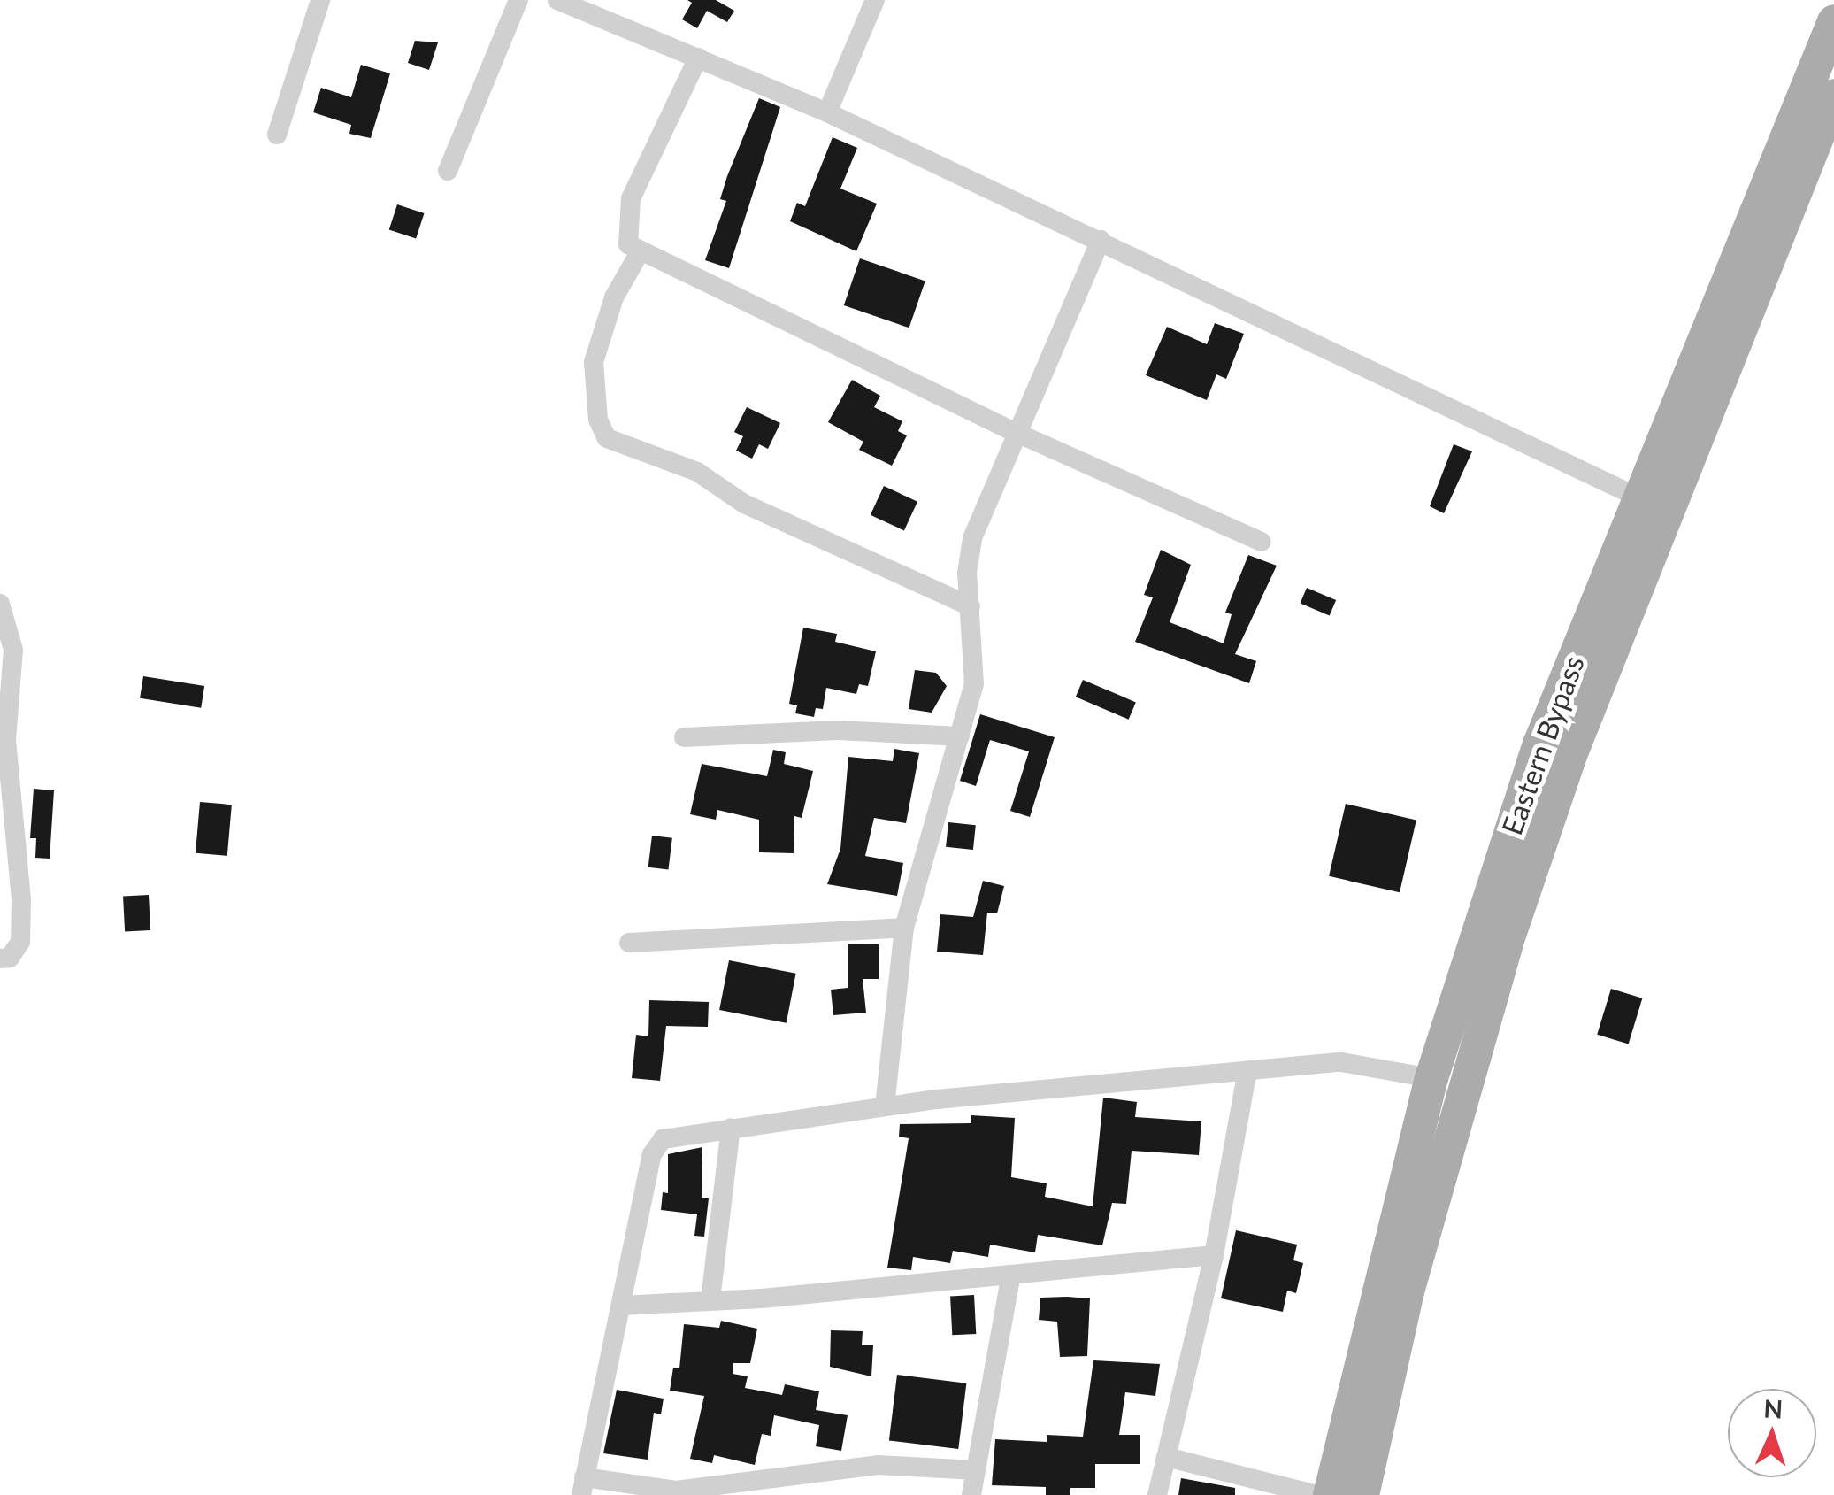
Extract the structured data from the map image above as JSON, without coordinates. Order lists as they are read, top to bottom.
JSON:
{
  "streets": {
    "main road": ["Eastern Bypass"]
  },
  "north": "top"
}
